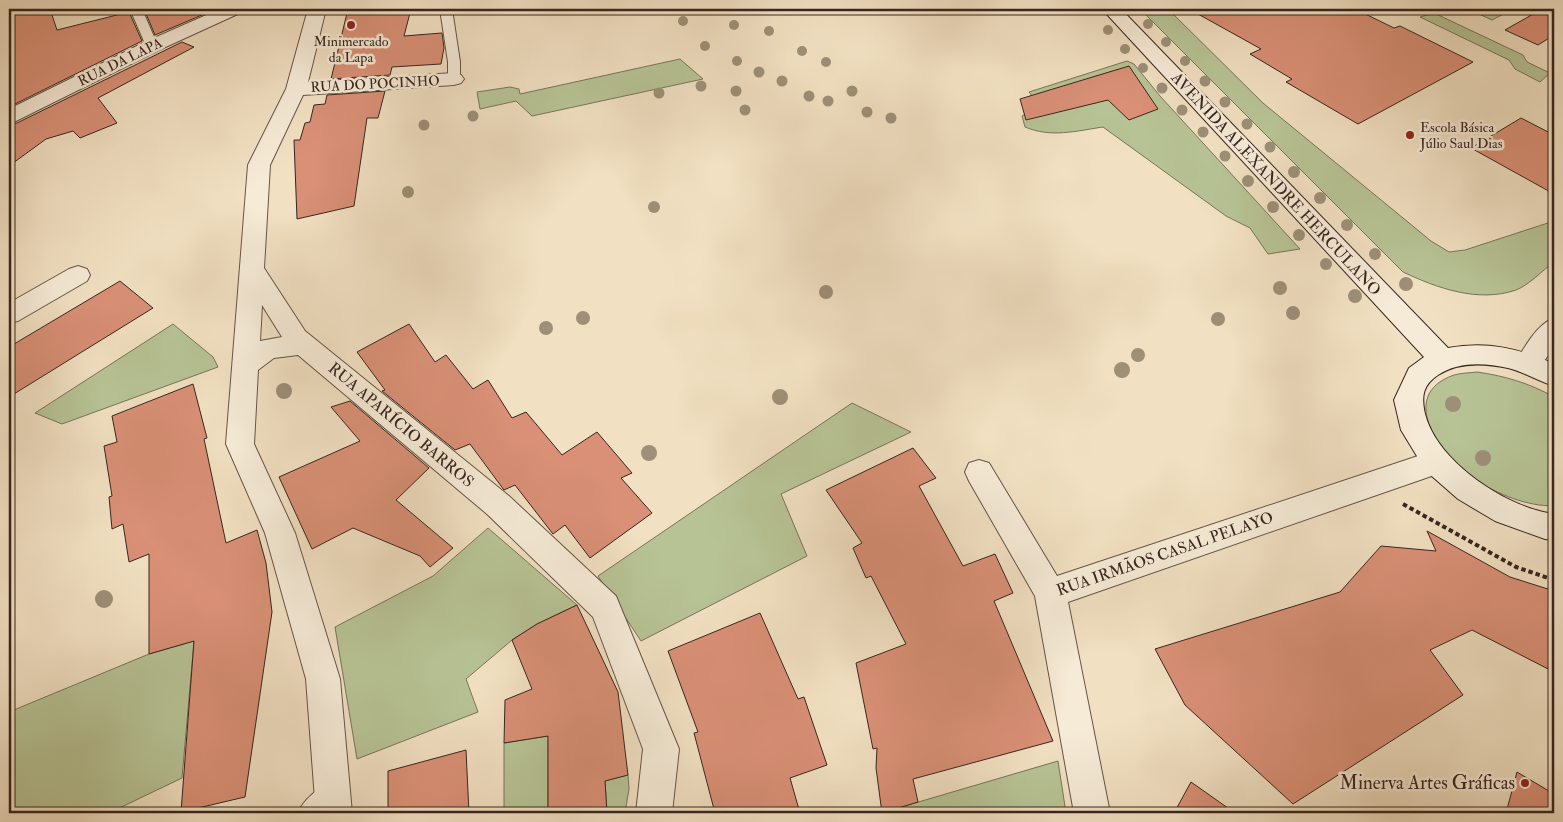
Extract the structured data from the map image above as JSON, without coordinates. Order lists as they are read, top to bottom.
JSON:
{
  "streets": {
    "street": [
      "RUA DA LAPA",
      "RUA DO POCINHO",
      "AVENIDA ALEXANDRE HERCULANO",
      "RUA APARÍCIO BARROS",
      "RUA IRMÃOS CASAL PELAYO"
    ]
  },
  "places": ["Minimercado da Lapa", "Escola Básica Júlio Saul Dias", "Minerva Artes Gráficas"]
}
